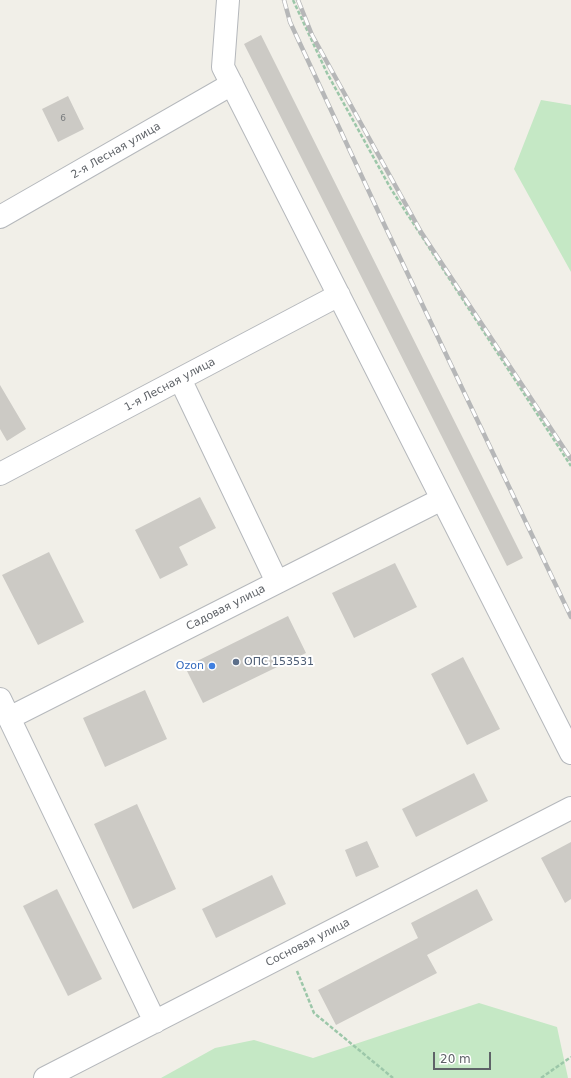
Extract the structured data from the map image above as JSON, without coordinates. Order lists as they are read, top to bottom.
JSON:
{
  "streets": {
    "street": [
      "2-я Лесная улица",
      "1-я Лесная улица",
      "Садовая улица",
      "Сосновая улица"
    ]
  },
  "places": ["ОПС 153531", "Ozon"],
  "house_numbers": ["6"],
  "scale_bar": "20 m"
}
